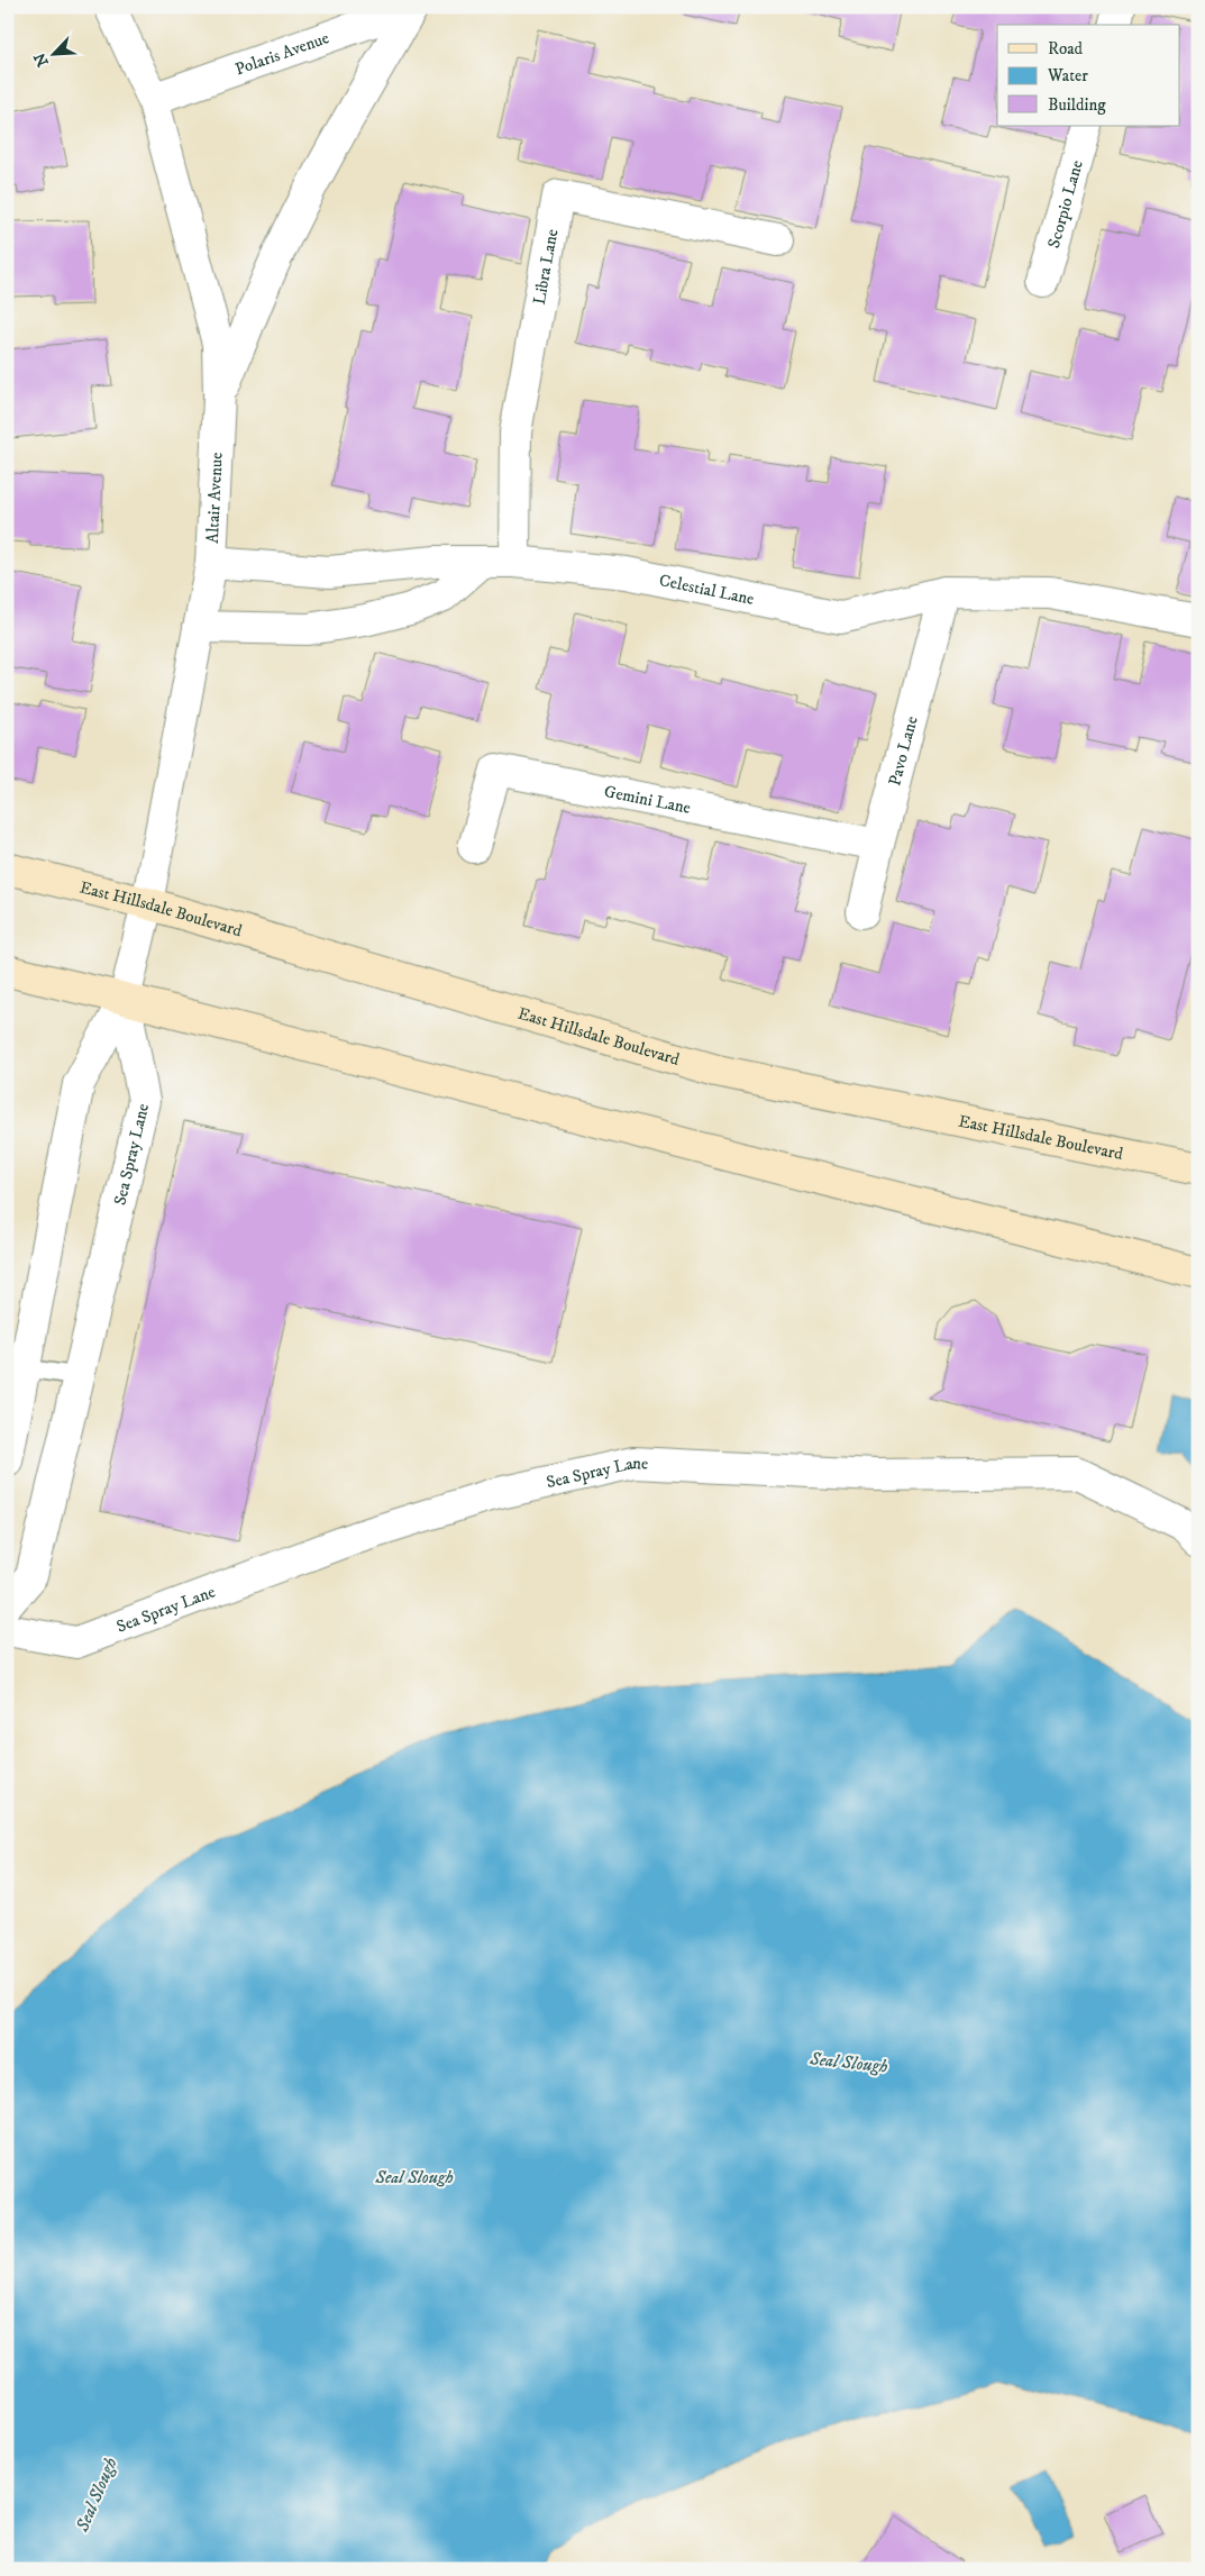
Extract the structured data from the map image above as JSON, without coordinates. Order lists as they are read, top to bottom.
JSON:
{
  "streets": {
    "main road": ["East Hillsdale Boulevard"],
    "street": [
      "Polaris Avenue",
      "Scorpio Lane",
      "Libra Lane",
      "Altair Avenue",
      "Celestial Lane",
      "Pavo Lane",
      "Gemini Lane",
      "Sea Spray Lane"
    ]
  },
  "crossings": [
    ["Polaris Avenue", "Altair Avenue"],
    ["Libra Lane", "Celestial Lane"],
    ["Altair Avenue", "Celestial Lane"],
    ["Altair Avenue", "East Hillsdale Boulevard"],
    ["Altair Avenue", "Sea Spray Lane"],
    ["Celestial Lane", "Pavo Lane"],
    ["Pavo Lane", "Gemini Lane"]
  ],
  "water": ["Seal Slough"],
  "legend": ["Road", "Water", "Building"],
  "north": "bottom left"
}
